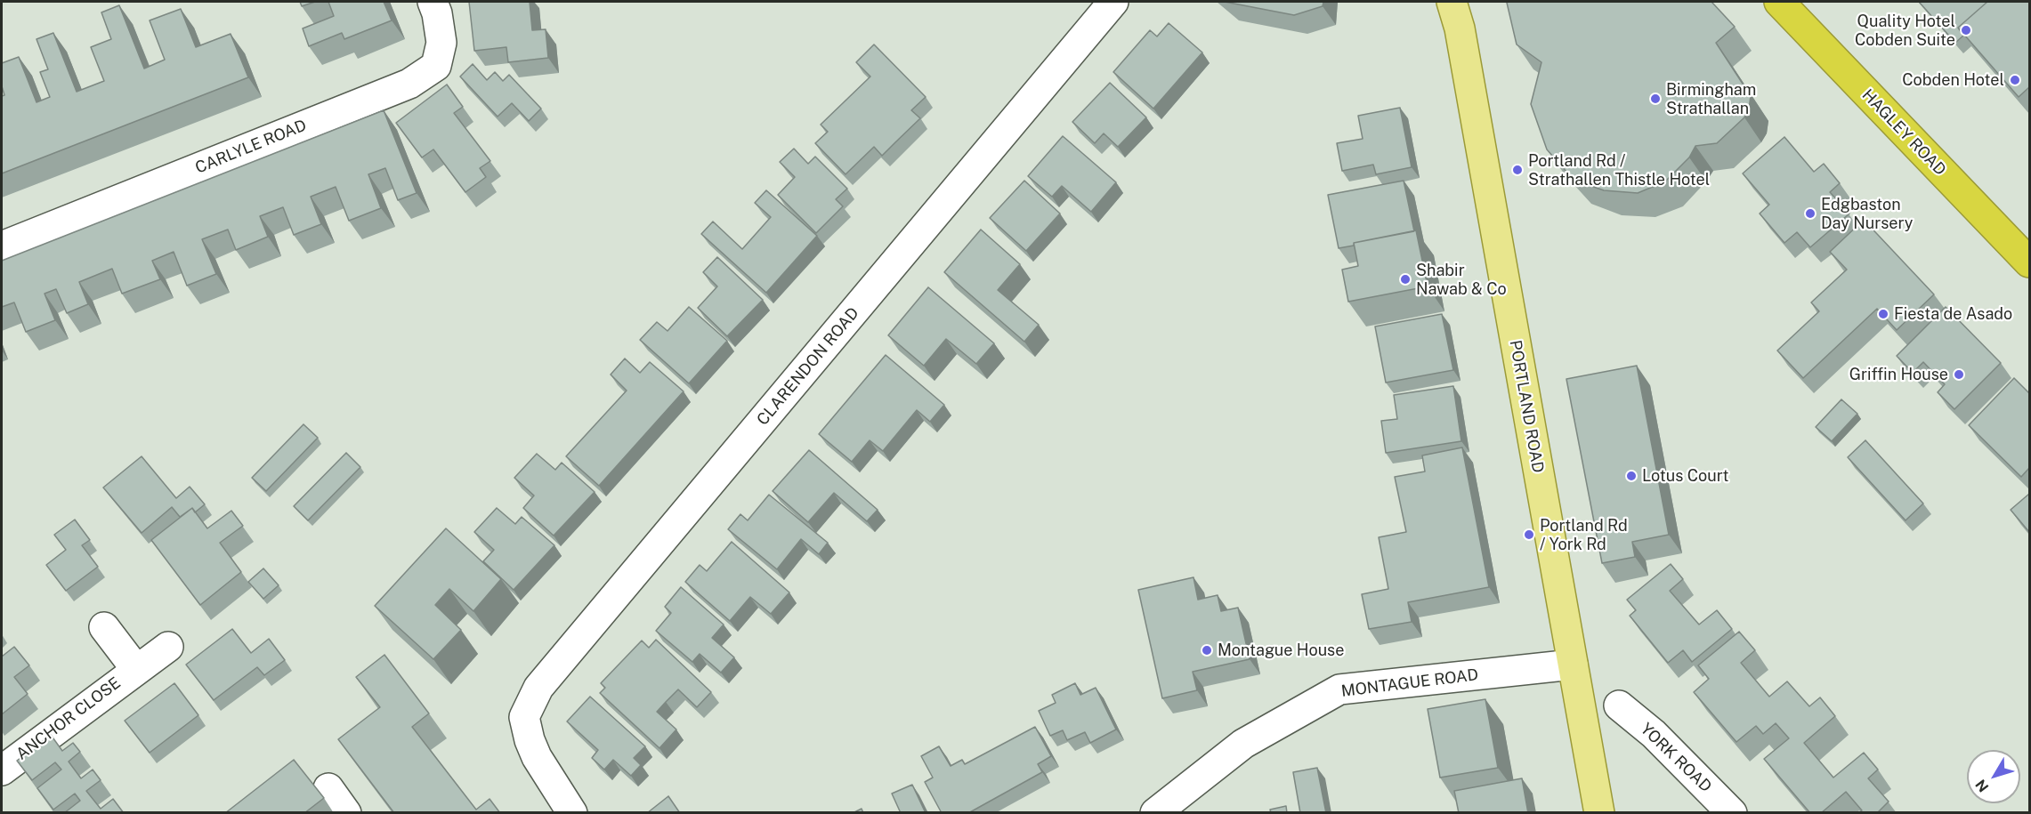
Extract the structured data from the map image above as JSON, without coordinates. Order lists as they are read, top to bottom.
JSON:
{
  "streets": {
    "highway": ["HAGLEY ROAD"],
    "main road": ["PORTLAND ROAD"],
    "street": [
      "CARLYLE ROAD",
      "CLARENDON ROAD",
      "MONTAGUE ROAD",
      "ANCHOR CLOSE",
      "YORK ROAD"
    ]
  },
  "crossings": [
    ["PORTLAND ROAD", "MONTAGUE ROAD"]
  ],
  "places": [
    "Quality Hotel Cobden Suite",
    "Cobden Hotel",
    "Birmingham Strathallan",
    "Portland Rd / Strathallen Thistle Hotel",
    "Edgbaston Day Nursery",
    "Shabir Nawab & Co",
    "Fiesta de Asado",
    "Griffin House",
    "Lotus Court",
    "Portland Rd / York Rd",
    "Montague House"
  ],
  "north": "bottom left"
}
